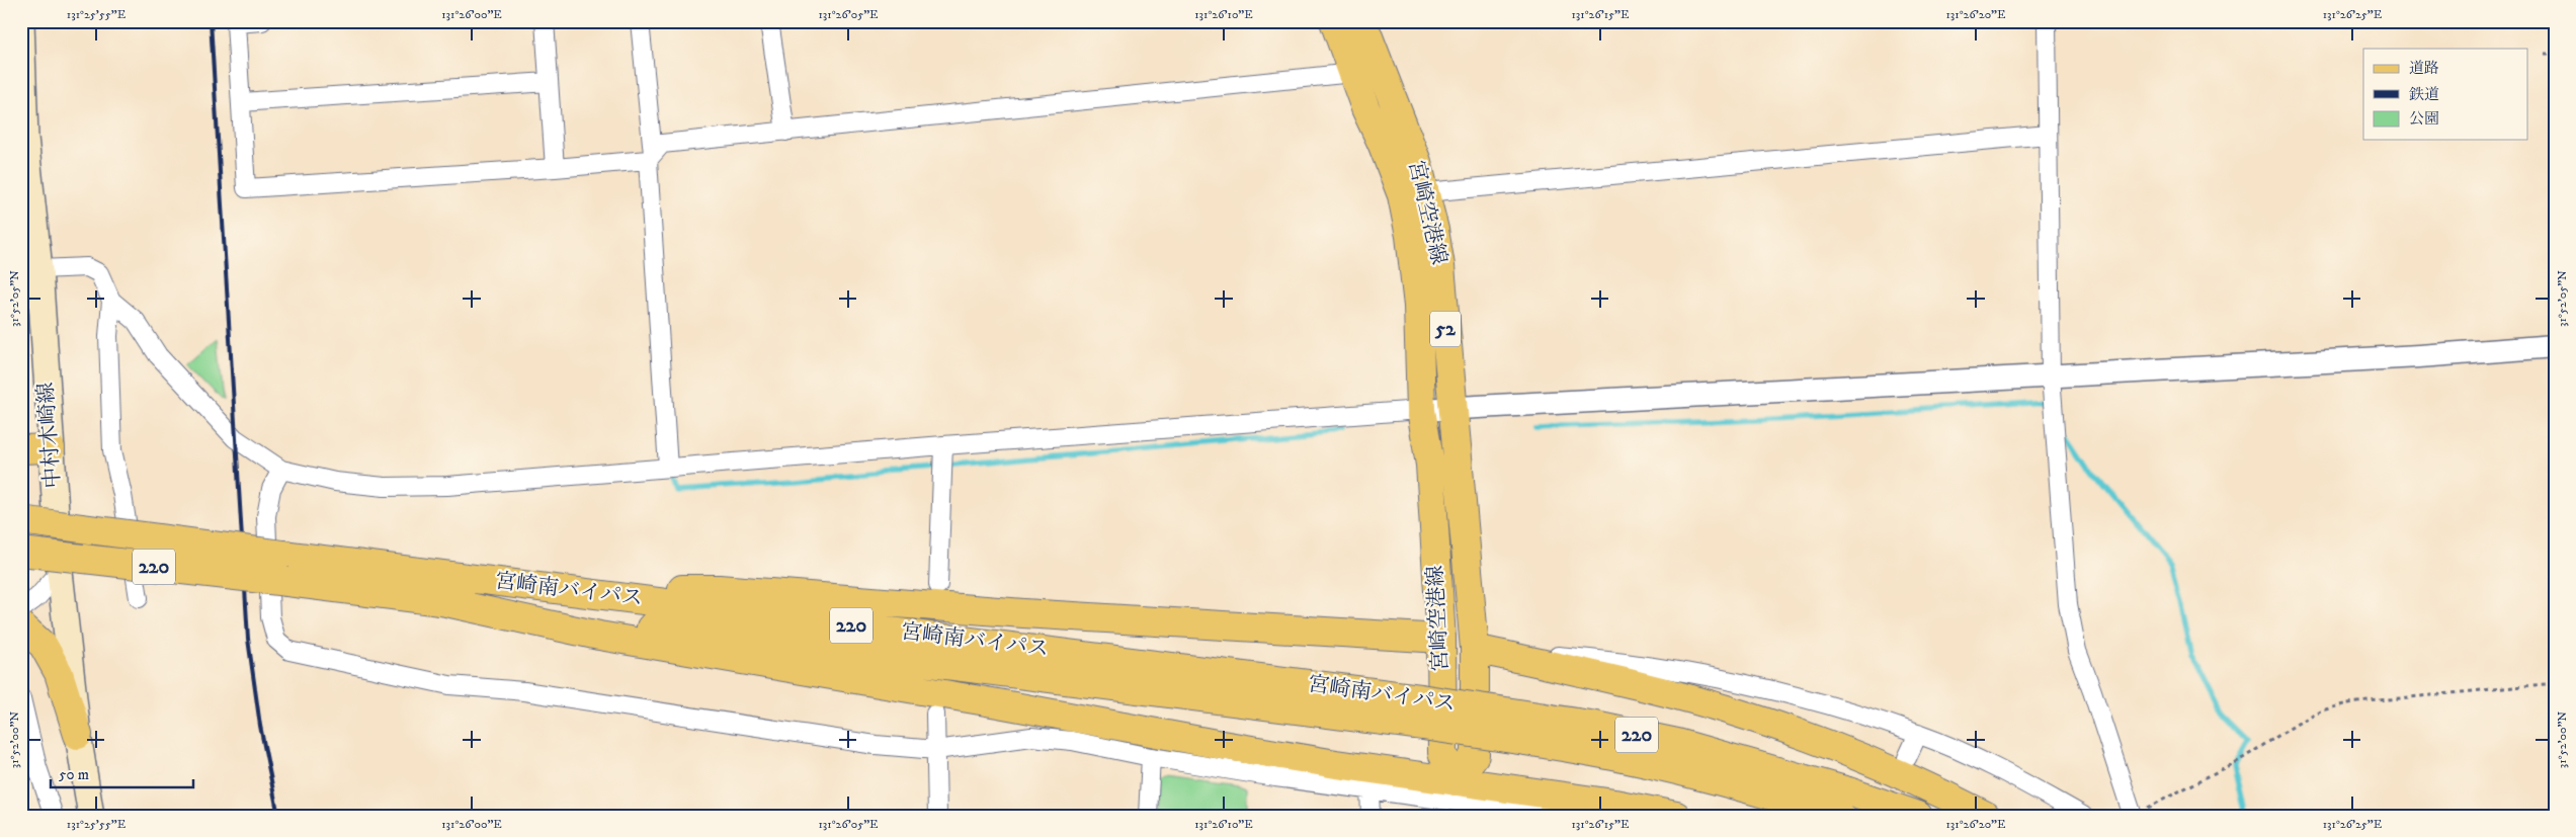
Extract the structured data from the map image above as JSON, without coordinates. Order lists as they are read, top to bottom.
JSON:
{
  "streets": {
    "main road": [
      "宮崎空港線",
      "52",
      "中村木崎線",
      "220",
      "宮崎南バイパス"
    ]
  },
  "crossings": [
    ["宮崎空港線", "220"],
    ["220", "宮崎南バイパス"]
  ],
  "legend": ["道路", "鉄道", "公園"],
  "scale_bar": "50 m",
  "coordinates": [
    "131°25'55\"E",
    "131°26'00\"E",
    "131°26'05\"E",
    "131°26'10\"E",
    "131°26'15\"E",
    "131°26'20\"E",
    "131°26'25\"E",
    "31°52'05\"N",
    "31°52'00\"N"
  ]
}
